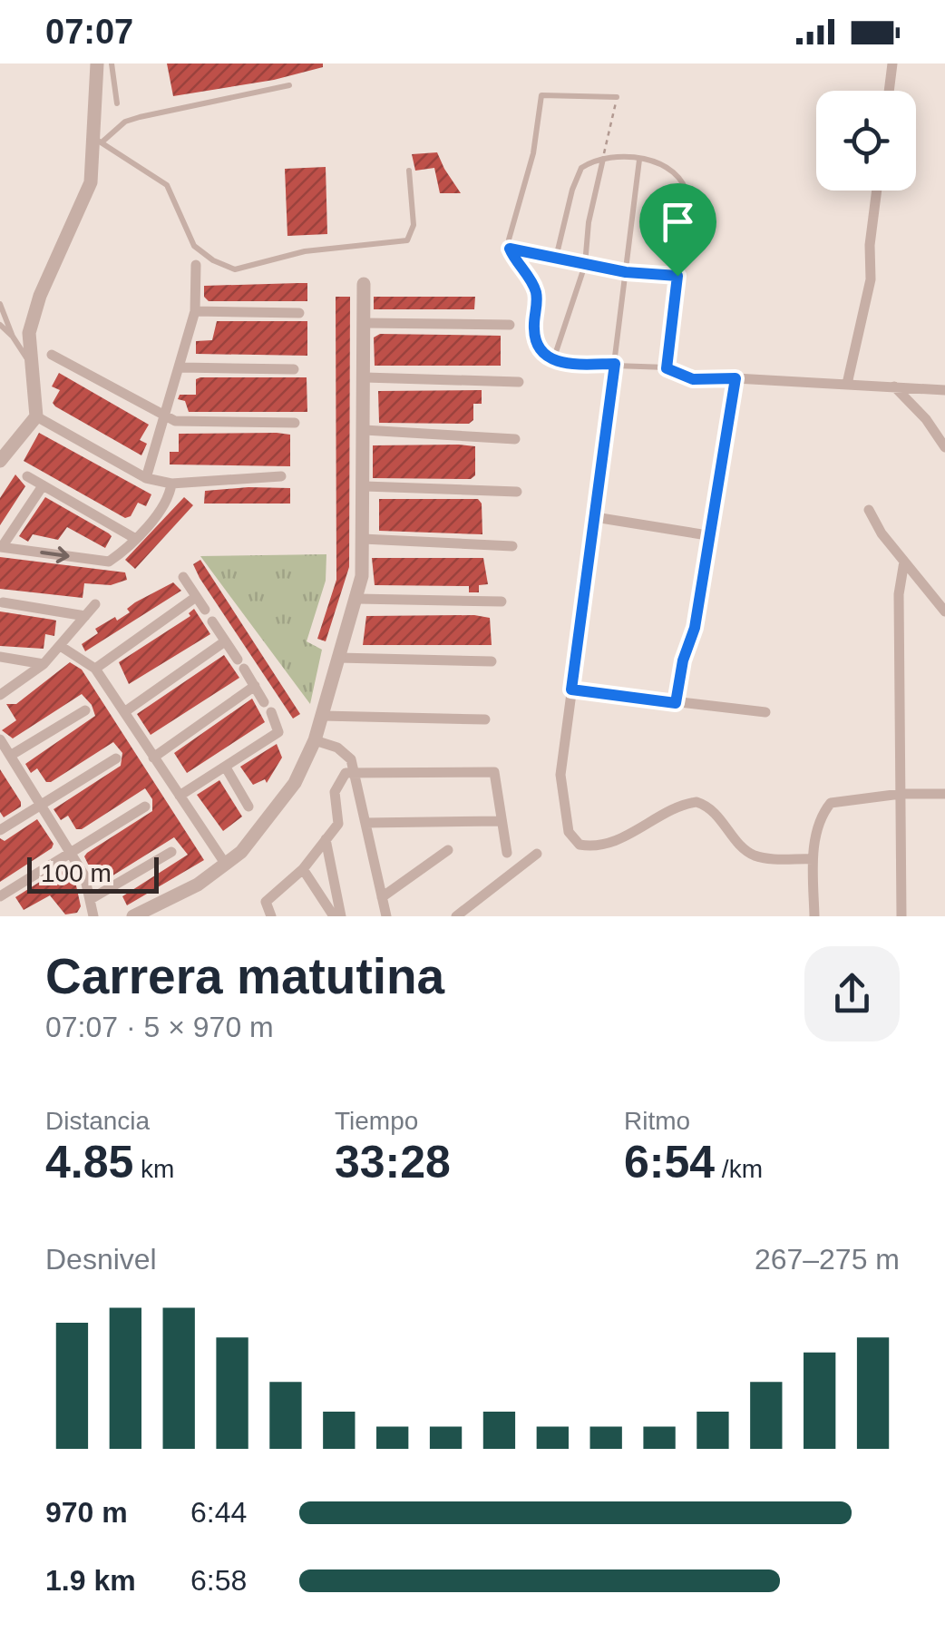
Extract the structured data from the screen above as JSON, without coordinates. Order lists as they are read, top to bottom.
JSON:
{
  "scale_bar": "100 m",
  "page": {
    "status": "07:07",
    "scale": "100 m",
    "heading": ["Carrera matutina", "07:07 · 5 × 970 m"],
    "stats": [
      ["Distancia", "4.85 km"],
      ["Tiempo", "33:28"],
      ["Ritmo", "6:54 /km"]
    ],
    "chart": ["Desnivel", "267–275 m"],
    "list": [
      {
        "name": "970 m",
        "note": "6:44"
      },
      {
        "name": "1.9 km",
        "note": "6:58"
      }
    ]
  }
}
